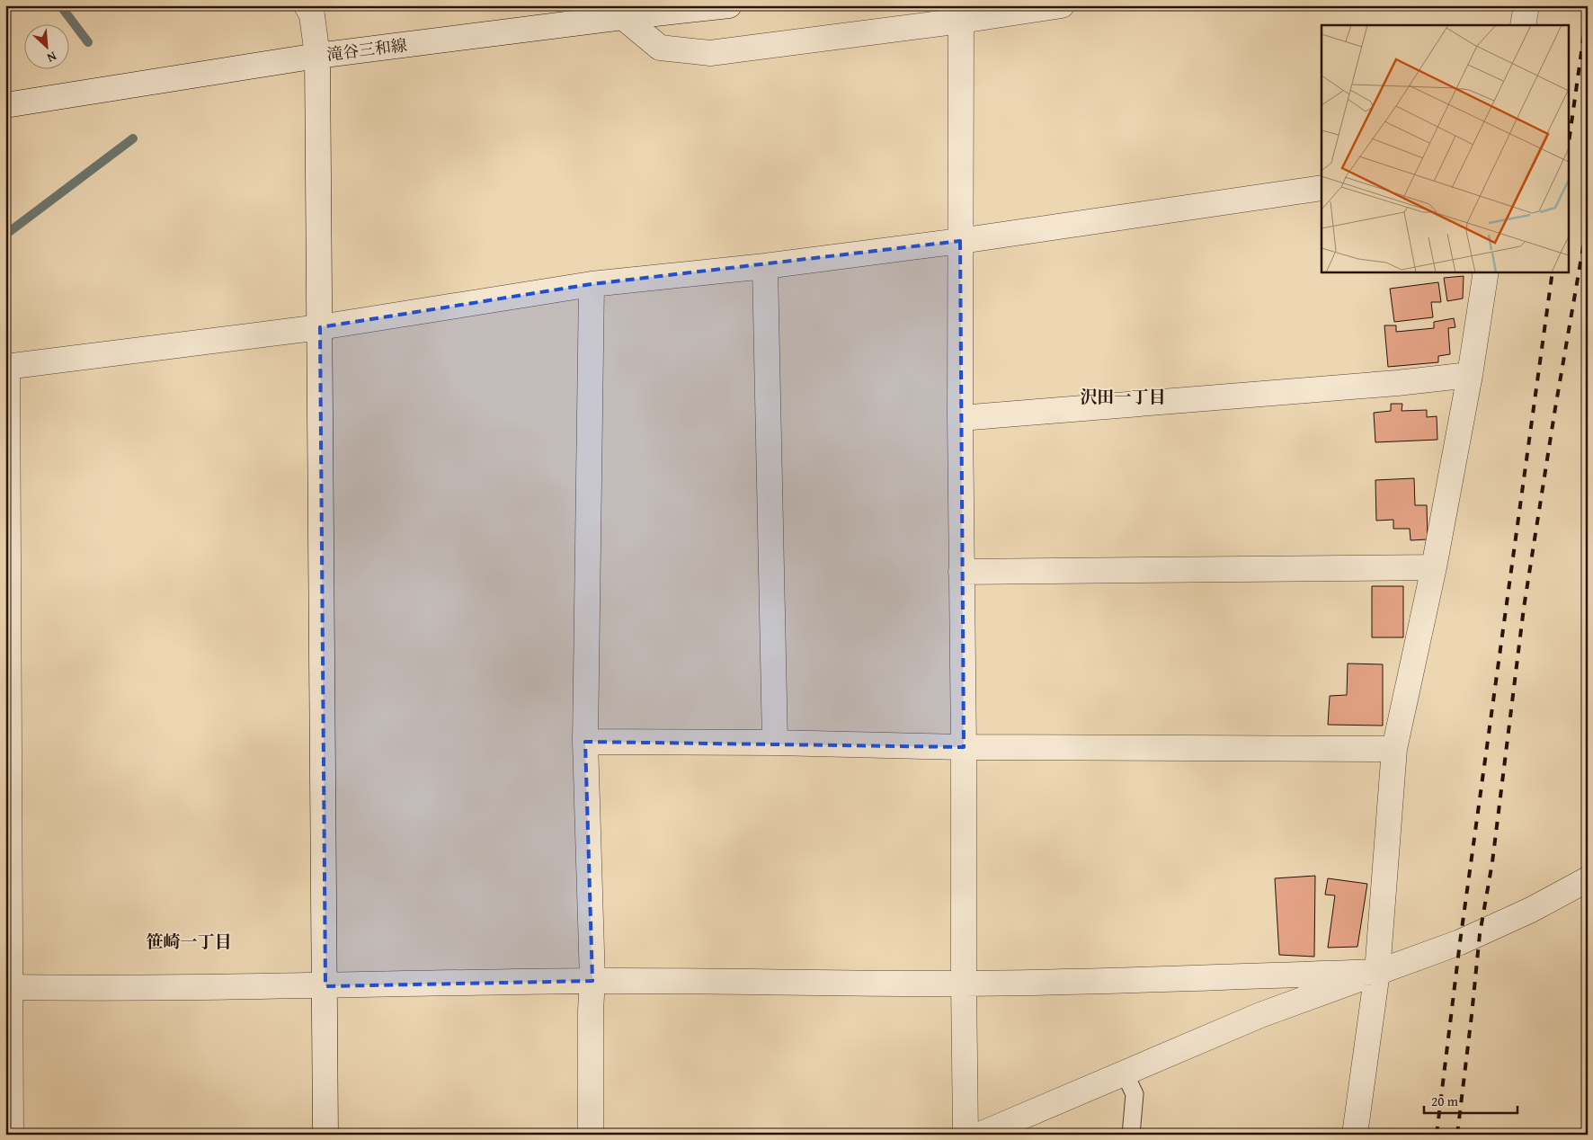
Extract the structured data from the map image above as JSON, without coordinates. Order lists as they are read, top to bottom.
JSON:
{
  "streets": {
    "street": ["滝谷三和線"]
  },
  "districts": ["沢田一丁目", "笹崎一丁目"],
  "scale_bar": "20 m",
  "north": "bottom right"
}
